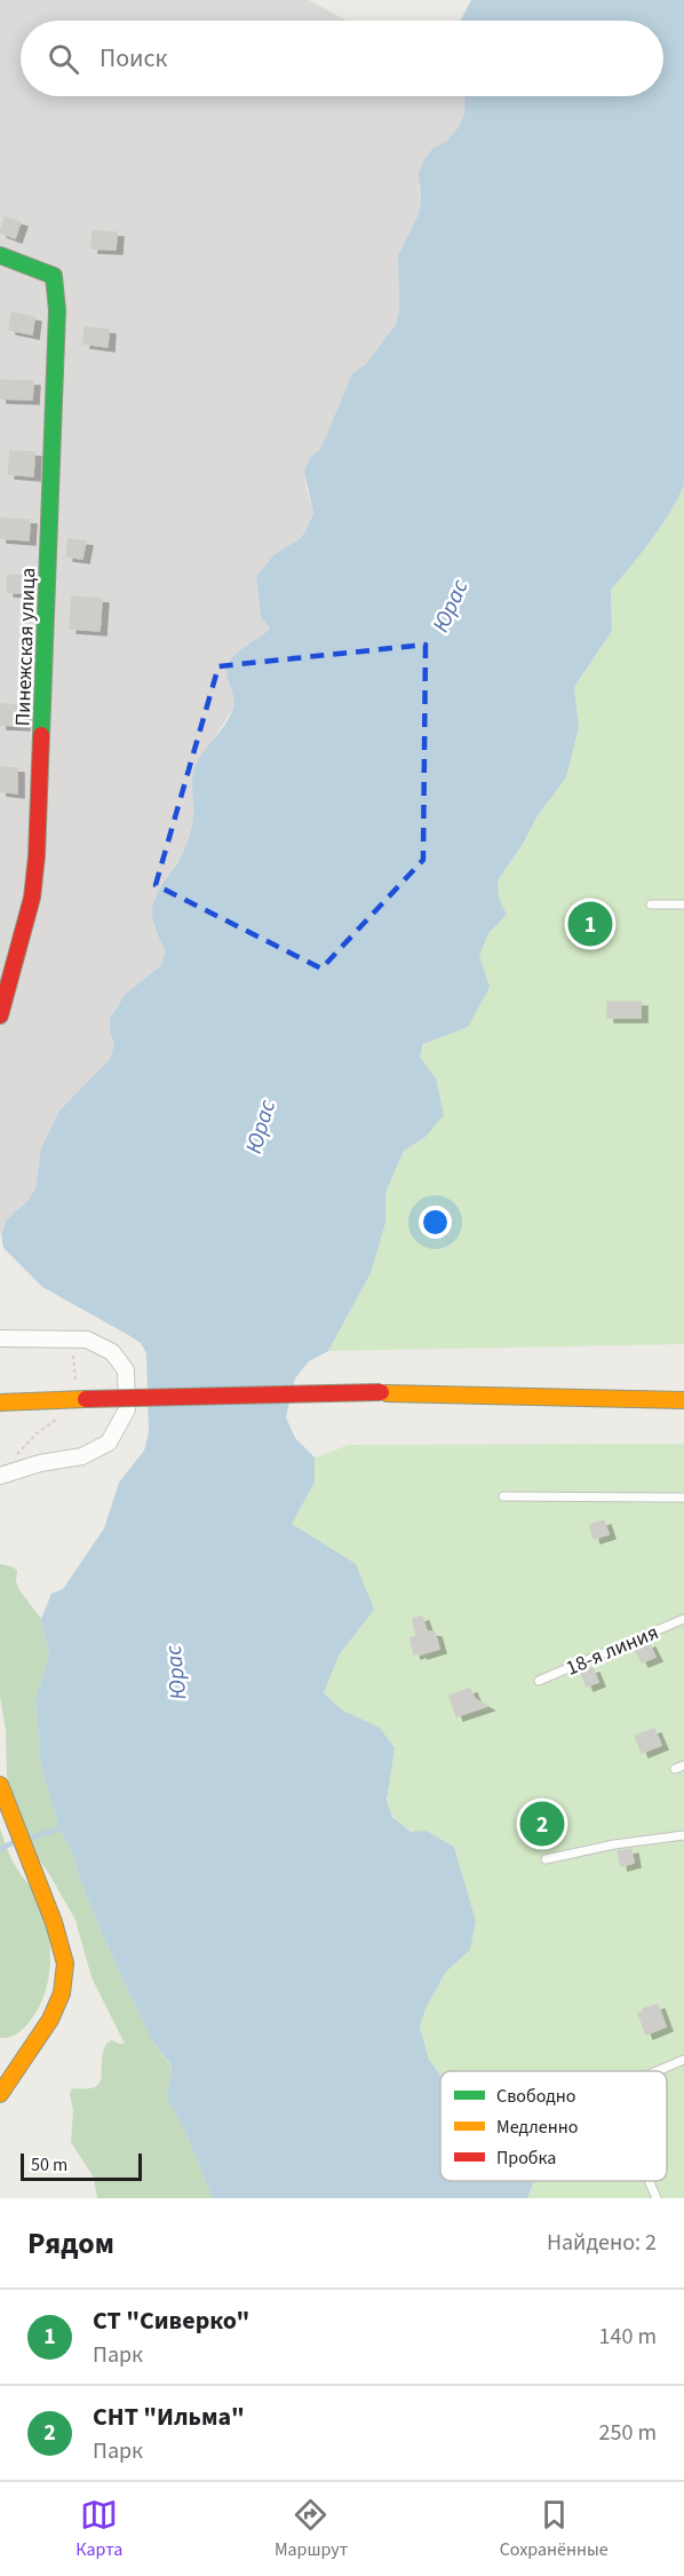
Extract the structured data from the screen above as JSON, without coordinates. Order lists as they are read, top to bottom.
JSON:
{
  "streets": {
    "street": ["Пинежская улица"],
    "lane": ["18-я линия"]
  },
  "water": ["Юрас"],
  "legend": ["Свободно", "Медленно", "Пробка"],
  "scale_bar": "50 m",
  "page": {
    "search": "Поиск",
    "pins": ["1", "2"],
    "scale": "50 m",
    "heading": ["Рядом", "Найдено: 2"],
    "list": [
      {
        "mark": "1",
        "name": "СТ \"Сиверко\"",
        "note": "Парк",
        "value": "140 m"
      },
      {
        "mark": "2",
        "name": "СНТ \"Ильма\"",
        "note": "Парк",
        "value": "250 m"
      }
    ],
    "nav": ["Карта", "Маршрут", "Сохранённые"]
  }
}
